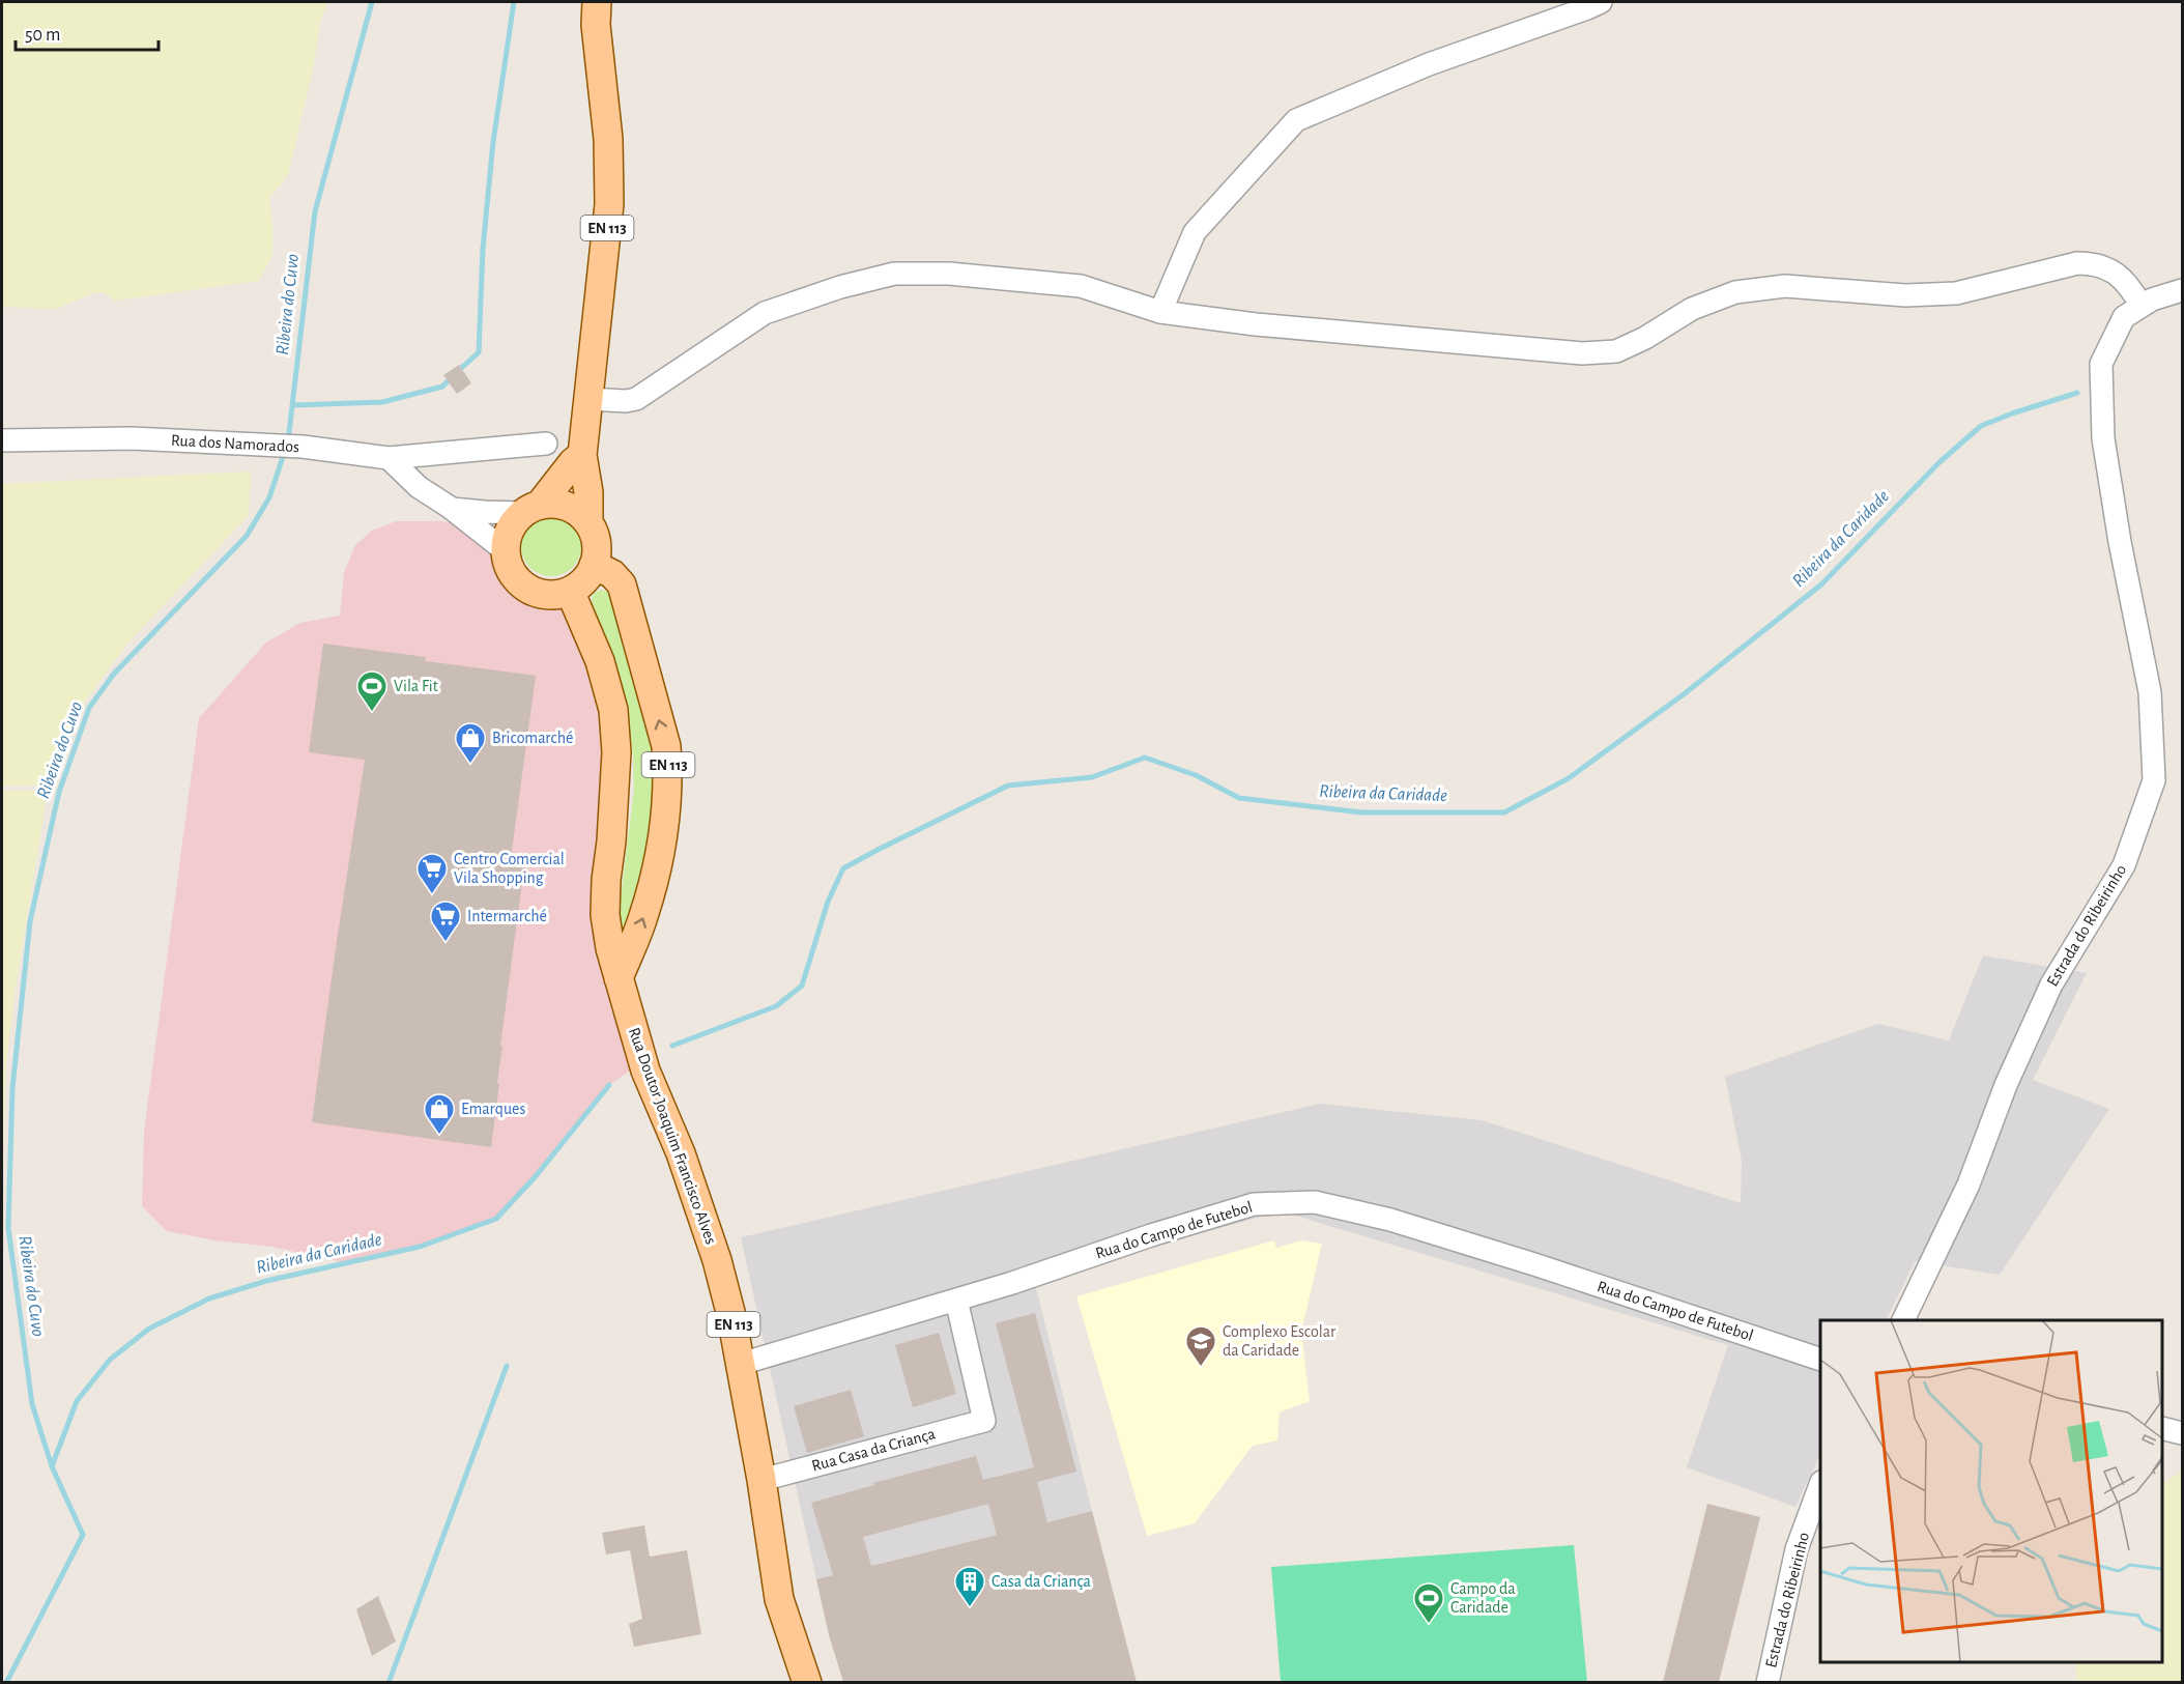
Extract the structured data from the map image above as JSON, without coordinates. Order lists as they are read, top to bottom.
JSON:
{
  "streets": {
    "main road": ["EN 113", "Rua Doutor Joaquim Francisco Alves"],
    "street": [
      "Rua dos Namorados",
      "Estrada do Ribeirinho",
      "Rua do Campo de Futebol",
      "Rua Casa da Criança"
    ]
  },
  "crossings": [
    ["EN 113", "Rua Doutor Joaquim Francisco Alves"],
    ["Rua Doutor Joaquim Francisco Alves", "Rua do Campo de Futebol"],
    ["Rua Doutor Joaquim Francisco Alves", "Rua Casa da Criança"],
    ["Rua do Campo de Futebol", "Rua Casa da Criança"]
  ],
  "water": ["Ribeira do Cuvo", "Ribeira da Caridade"],
  "places": {
    "sports": ["Vila Fit", "Campo da Caridade"],
    "shop": ["Bricomarché", "Emarques"],
    "supermarket": ["Centro Comercial Vila Shopping", "Intermarché"],
    "school or university": ["Complexo Escolar da Caridade"],
    "building": ["Casa da Criança"]
  },
  "scale_bar": "50 m"
}
